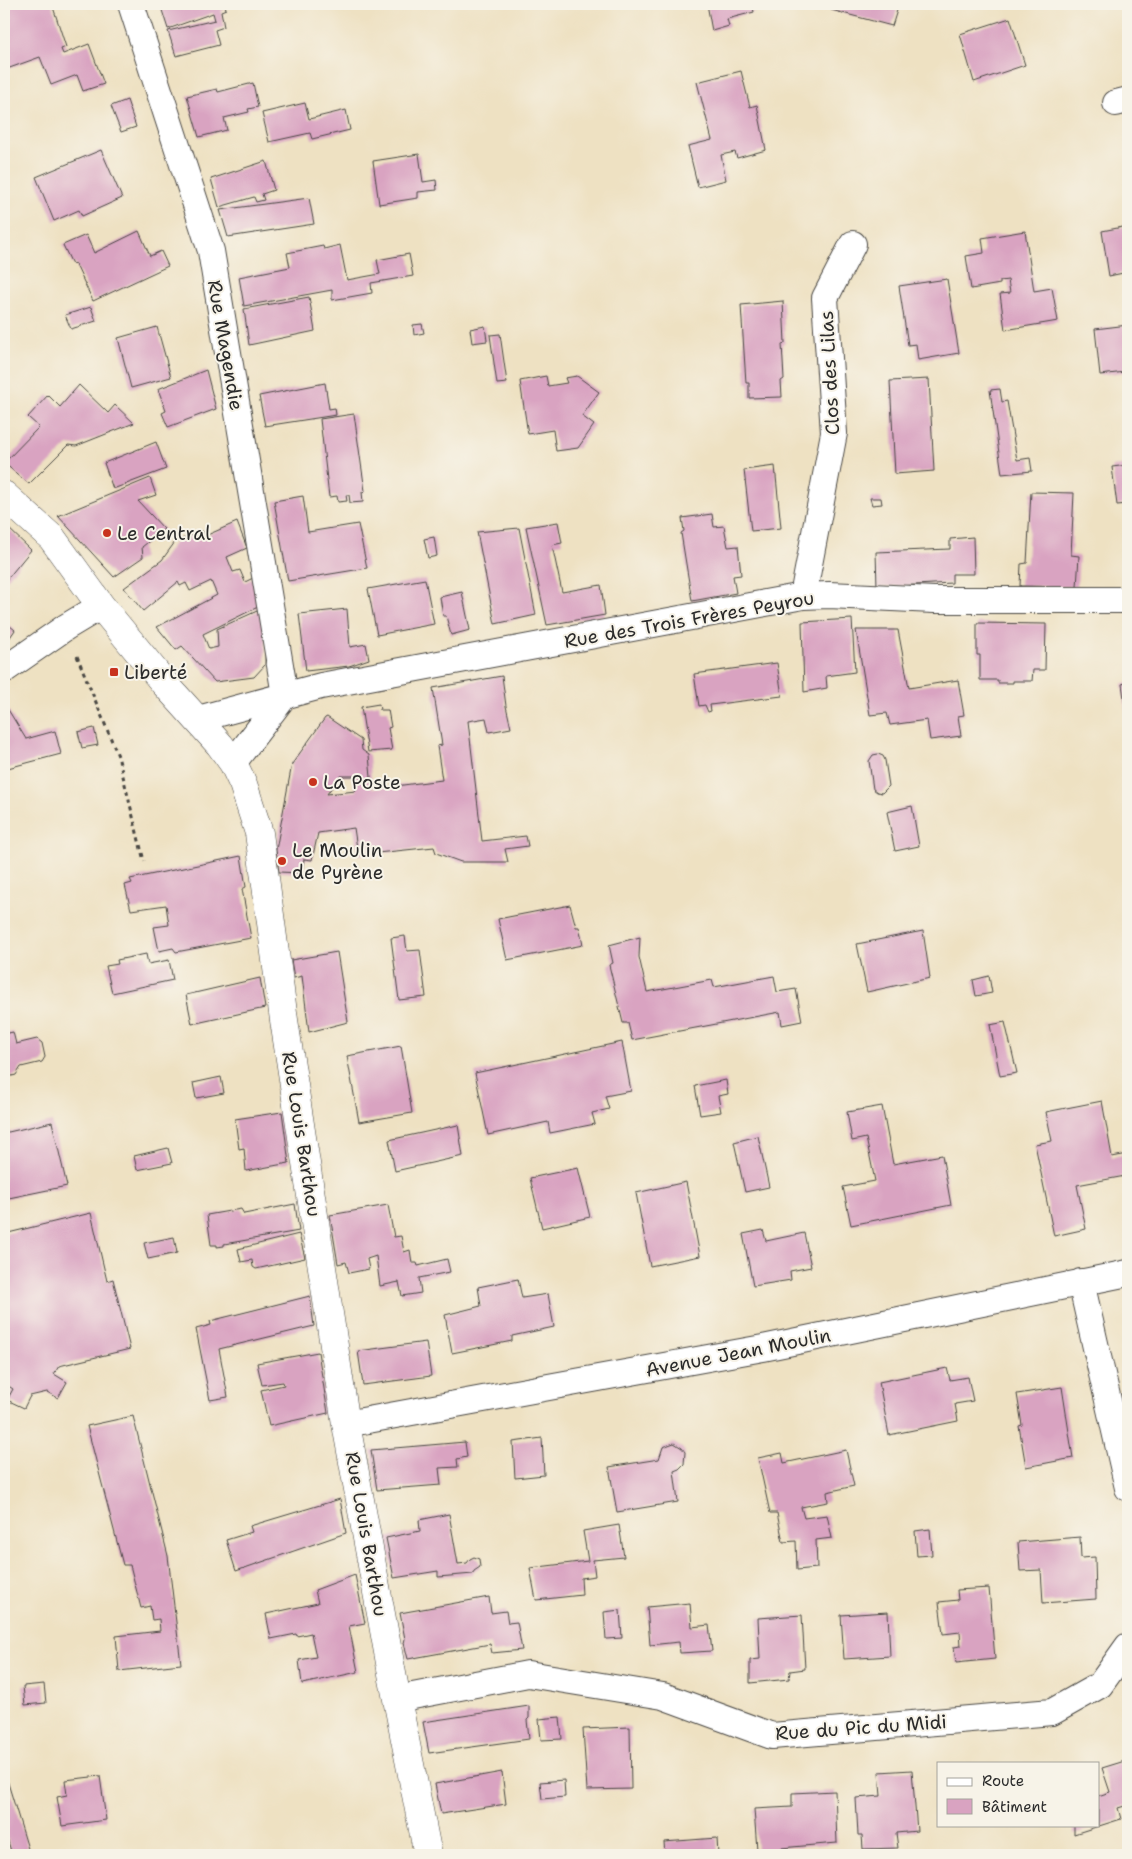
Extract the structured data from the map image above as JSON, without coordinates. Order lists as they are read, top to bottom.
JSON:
{
  "streets": {
    "street": [
      "Rue Magendie",
      "Clos des Lilas",
      "Rue des Trois Frères Peyrou",
      "Rue Louis Barthou",
      "Avenue Jean Moulin",
      "Rue du Pic du Midi"
    ]
  },
  "crossings": [
    ["Rue Magendie", "Rue des Trois Frères Peyrou"],
    ["Clos des Lilas", "Rue des Trois Frères Peyrou"],
    ["Rue des Trois Frères Peyrou", "Rue Louis Barthou"],
    ["Rue Louis Barthou", "Avenue Jean Moulin"],
    ["Rue Louis Barthou", "Rue du Pic du Midi"]
  ],
  "places": {
    "other": ["Le Central", "La Poste", "Le Moulin de Pyrène"],
    "transit": ["Liberté"]
  },
  "legend": ["Route", "Bâtiment"]
}
